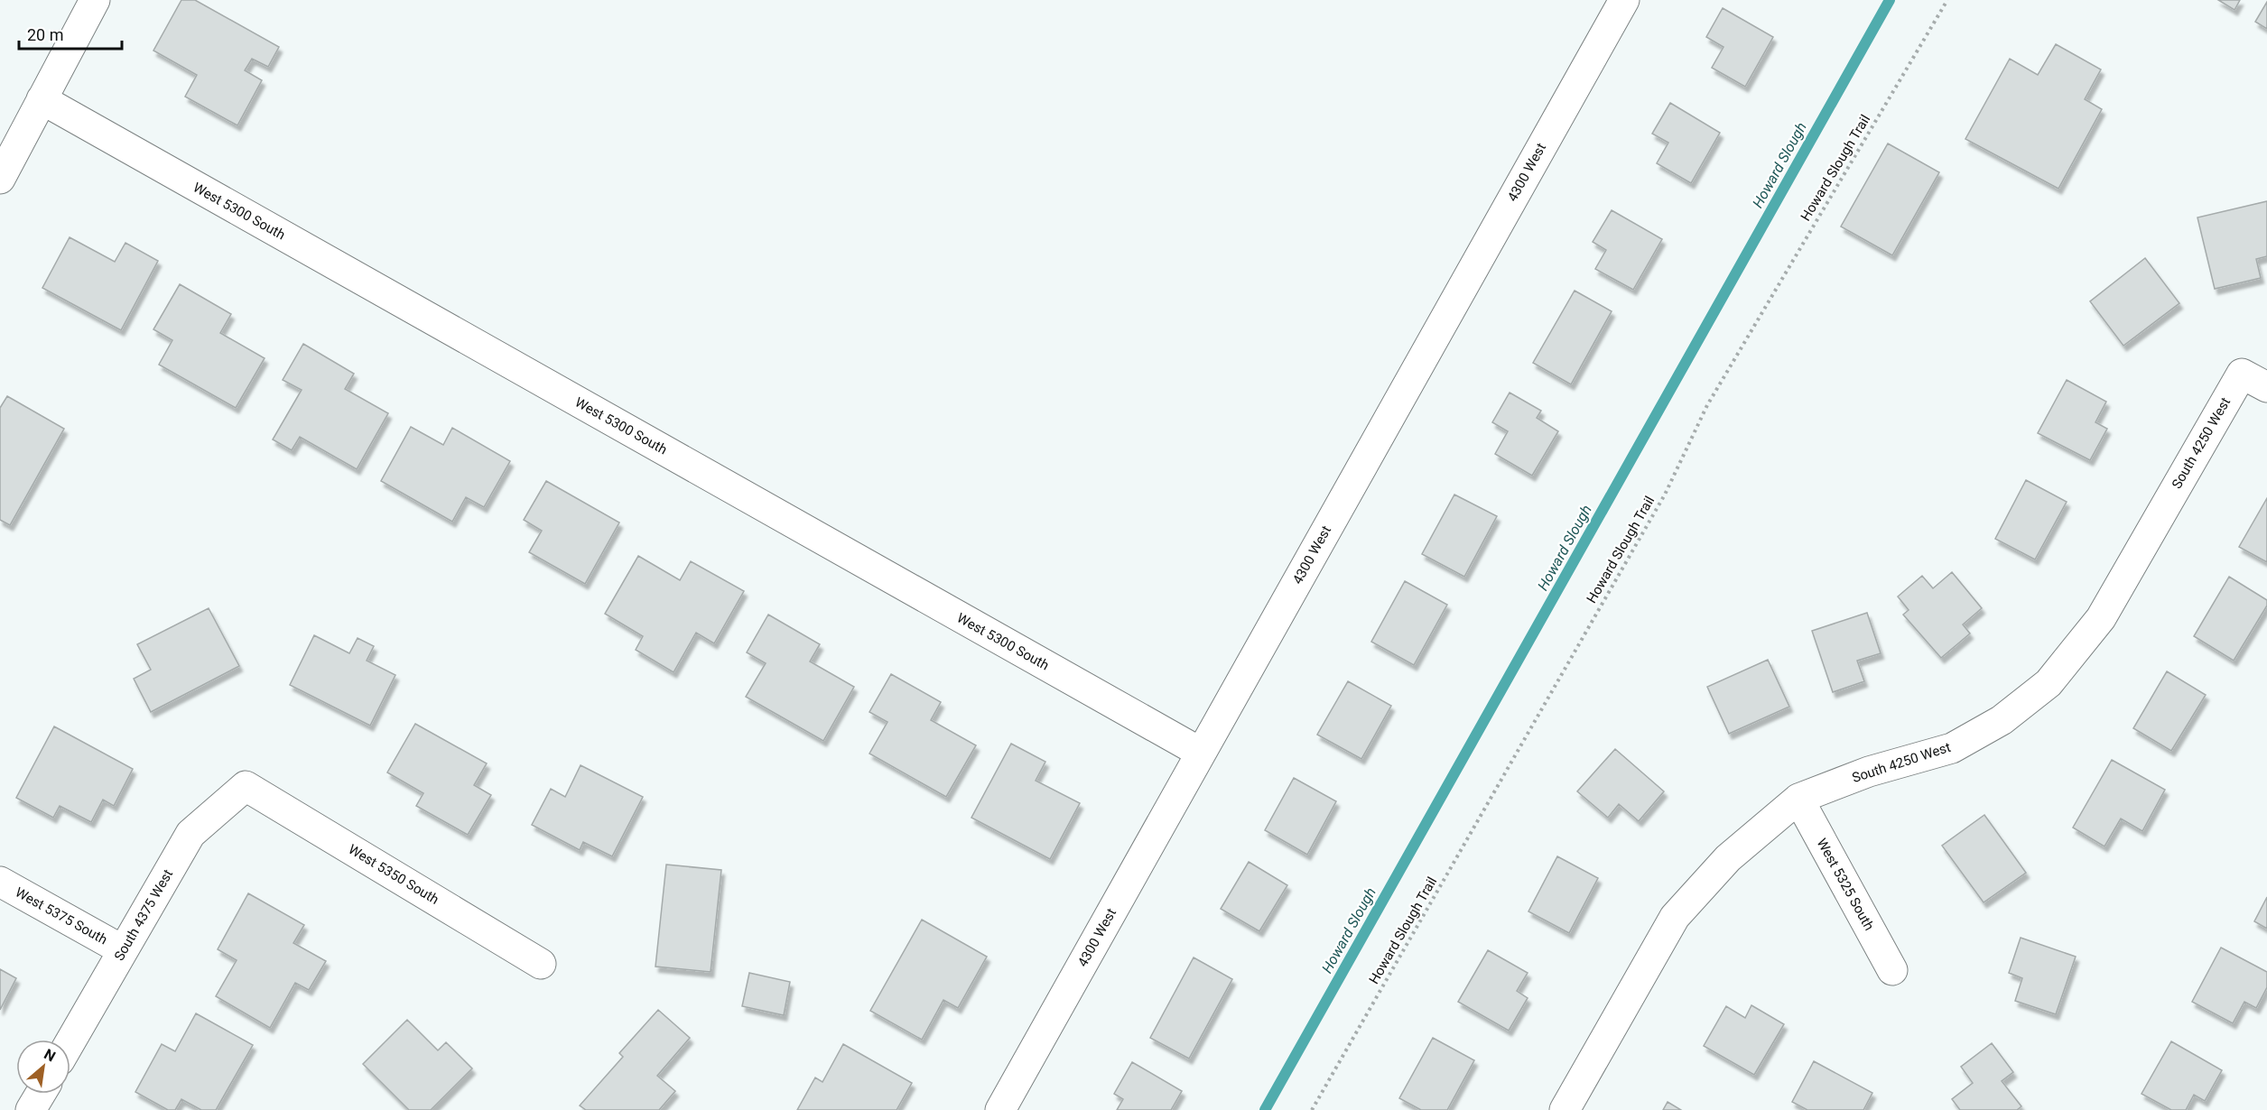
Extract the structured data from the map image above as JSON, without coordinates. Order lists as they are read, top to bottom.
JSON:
{
  "streets": {
    "street": [
      "4300 West",
      "West 5300 South",
      "South 4250 West",
      "West 5350 South",
      "West 5325 South",
      "South 4375 West",
      "West 5375 South"
    ],
    "path": ["Howard Slough Trail"]
  },
  "crossings": [
    ["4300 West", "West 5300 South"],
    ["South 4250 West", "West 5325 South"],
    ["West 5350 South", "South 4375 West"],
    ["South 4375 West", "West 5375 South"]
  ],
  "water": ["Howard Slough"],
  "scale_bar": "20 m",
  "north": "top right"
}
